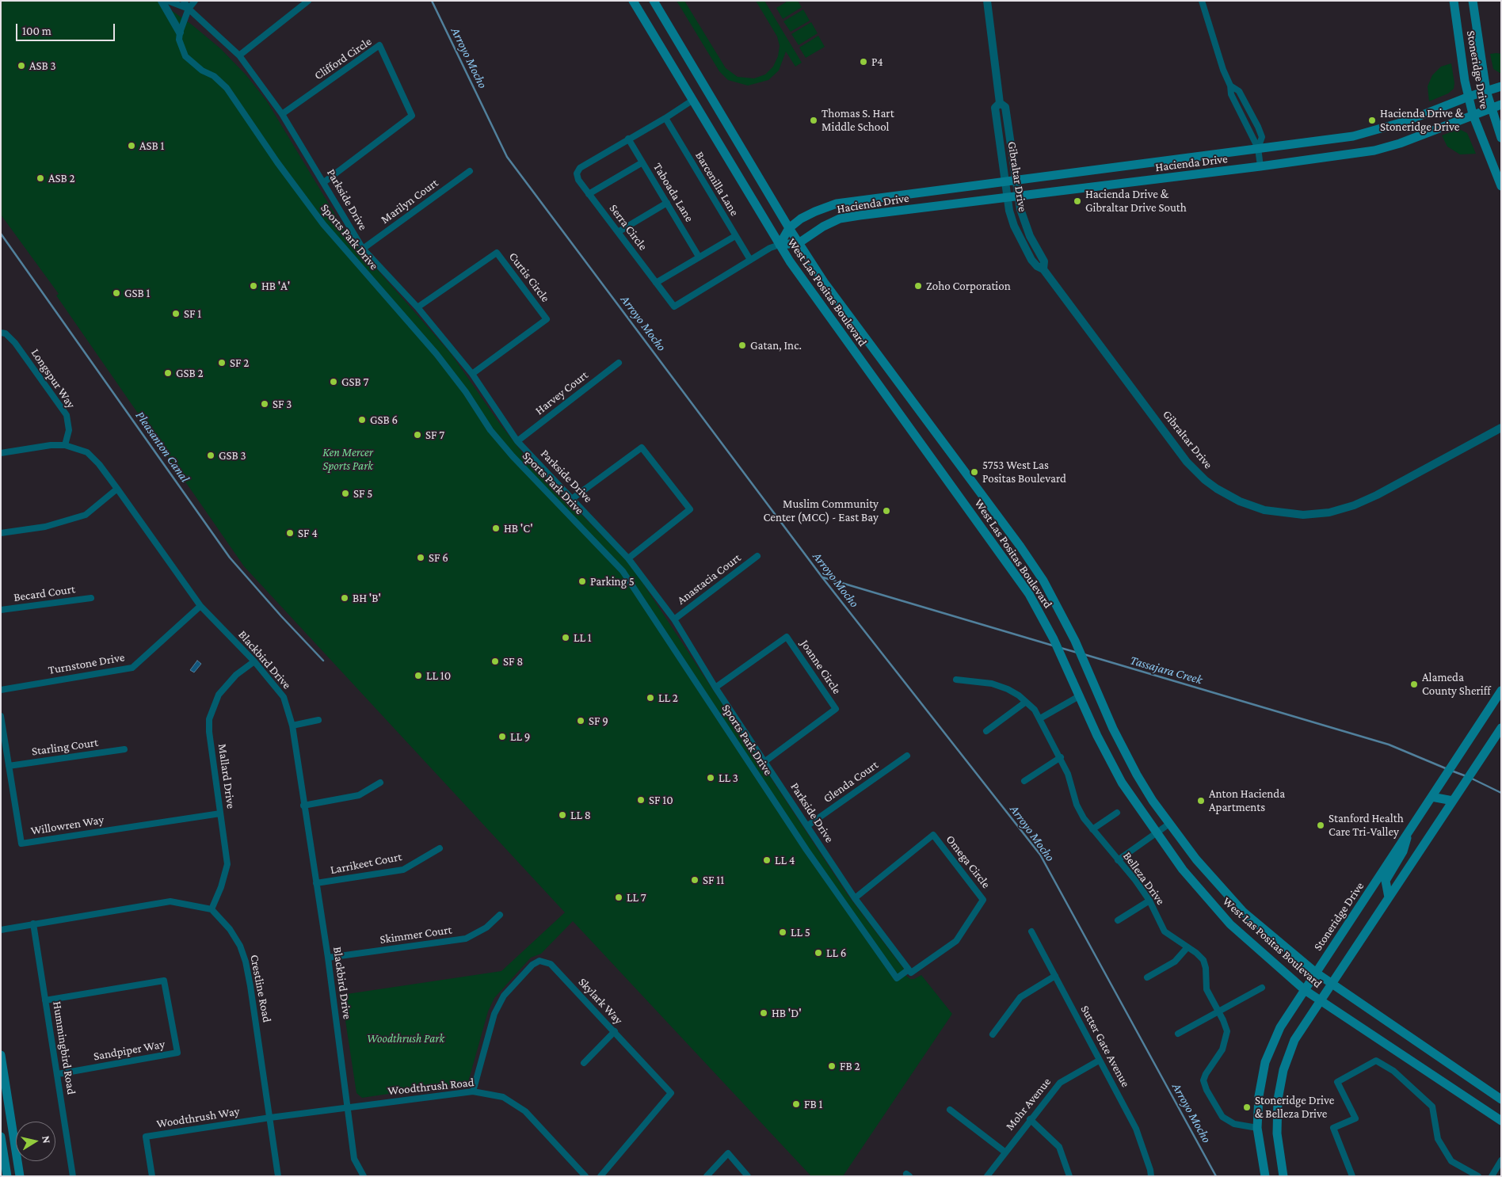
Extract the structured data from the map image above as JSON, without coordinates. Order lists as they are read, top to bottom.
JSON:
{
  "streets": {
    "main road": ["Stoneridge Drive", "Hacienda Drive", "West Las Positas Boulevard"],
    "street": [
      "Clifford Circle",
      "Gibraltar Drive",
      "Barcenilla Lane",
      "Taboada Lane",
      "Parkside Drive",
      "Marilyn Court",
      "Serra Circle",
      "Sports Park Drive",
      "Curtis Circle",
      "Longspur Way",
      "Harvey Court",
      "Anastacia Court",
      "Becard Court",
      "Blackbird Drive",
      "Turnstone Drive",
      "Joanne Circle",
      "Starling Court",
      "Mallard Drive",
      "Glenda Court",
      "Willowren Way",
      "Omega Circle",
      "Larrikeet Court",
      "Belleza Drive",
      "Skimmer Court",
      "Crestline Road",
      "Skylark Way",
      "Sutter Gate Avenue",
      "Hummingbird Road",
      "Sandpiper Way",
      "Woodthrush Road",
      "Mohr Avenue",
      "Woodthrush Way"
    ]
  },
  "crossings": [
    ["Clifford Circle", "Parkside Drive"],
    ["Stoneridge Drive", "Hacienda Drive"],
    ["Stoneridge Drive", "West Las Positas Boulevard"],
    ["Stoneridge Drive", "Belleza Drive"],
    ["Hacienda Drive", "Gibraltar Drive"],
    ["Hacienda Drive", "Serra Circle"],
    ["Hacienda Drive", "West Las Positas Boulevard"],
    ["Barcenilla Lane", "Serra Circle"],
    ["Taboada Lane", "Serra Circle"],
    ["Parkside Drive", "Marilyn Court"],
    ["Parkside Drive", "Sports Park Drive"],
    ["Parkside Drive", "Curtis Circle"],
    ["Parkside Drive", "Harvey Court"],
    ["Parkside Drive", "Anastacia Court"],
    ["Parkside Drive", "Joanne Circle"],
    ["Parkside Drive", "Glenda Court"],
    ["Parkside Drive", "Omega Circle"],
    ["Serra Circle", "West Las Positas Boulevard"],
    ["Sports Park Drive", "Omega Circle"],
    ["Longspur Way", "Blackbird Drive"],
    ["Blackbird Drive", "Turnstone Drive"],
    ["Blackbird Drive", "Mallard Drive"],
    ["Blackbird Drive", "Larrikeet Court"],
    ["Blackbird Drive", "Skimmer Court"],
    ["Blackbird Drive", "Woodthrush Road"],
    ["Starling Court", "Willowren Way"],
    ["Mallard Drive", "Willowren Way"],
    ["Mallard Drive", "Crestline Road"],
    ["Crestline Road", "Woodthrush Road"],
    ["Crestline Road", "Woodthrush Way"],
    ["Skylark Way", "Woodthrush Road"],
    ["Sutter Gate Avenue", "Mohr Avenue"],
    ["Hummingbird Road", "Sandpiper Way"],
    ["Woodthrush Road", "Woodthrush Way"]
  ],
  "water": ["Arroyo Mocho", "Pleasanton Canal", "Tassajara Creek"],
  "parks": ["Ken Mercer Sports Park", "Woodthrush Park"],
  "places": [
    "P4",
    "ASB 3",
    "Thomas S. Hart Middle School",
    "Hacienda Drive & Stoneridge Drive",
    "ASB 1",
    "ASB 2",
    "Hacienda Drive & Gibraltar Drive South",
    "HB 'A'",
    "Zoho Corporation",
    "GSB 1",
    "SF 1",
    "Gatan, Inc.",
    "SF 2",
    "GSB 2",
    "GSB 7",
    "SF 3",
    "GSB 6",
    "SF 7",
    "GSB 3",
    "5753 West Las Positas Boulevard",
    "SF 5",
    "Muslim Community Center (MCC) - East Bay",
    "HB 'C'",
    "SF 4",
    "SF 6",
    "Parking 5",
    "BH 'B'",
    "LL 1",
    "SF 8",
    "LL 10",
    "Alameda County Sheriff",
    "LL 2",
    "SF 9",
    "LL 9",
    "LL 3",
    "SF 10",
    "Anton Hacienda Apartments",
    "LL 8",
    "Stanford Health Care Tri-Valley",
    "LL 4",
    "SF 11",
    "LL 7",
    "LL 5",
    "LL 6",
    "HB 'D'",
    "FB 2",
    "FB 1",
    "Stoneridge Drive & Belleza Drive"
  ],
  "scale_bar": "100 m",
  "north": "right"
}
